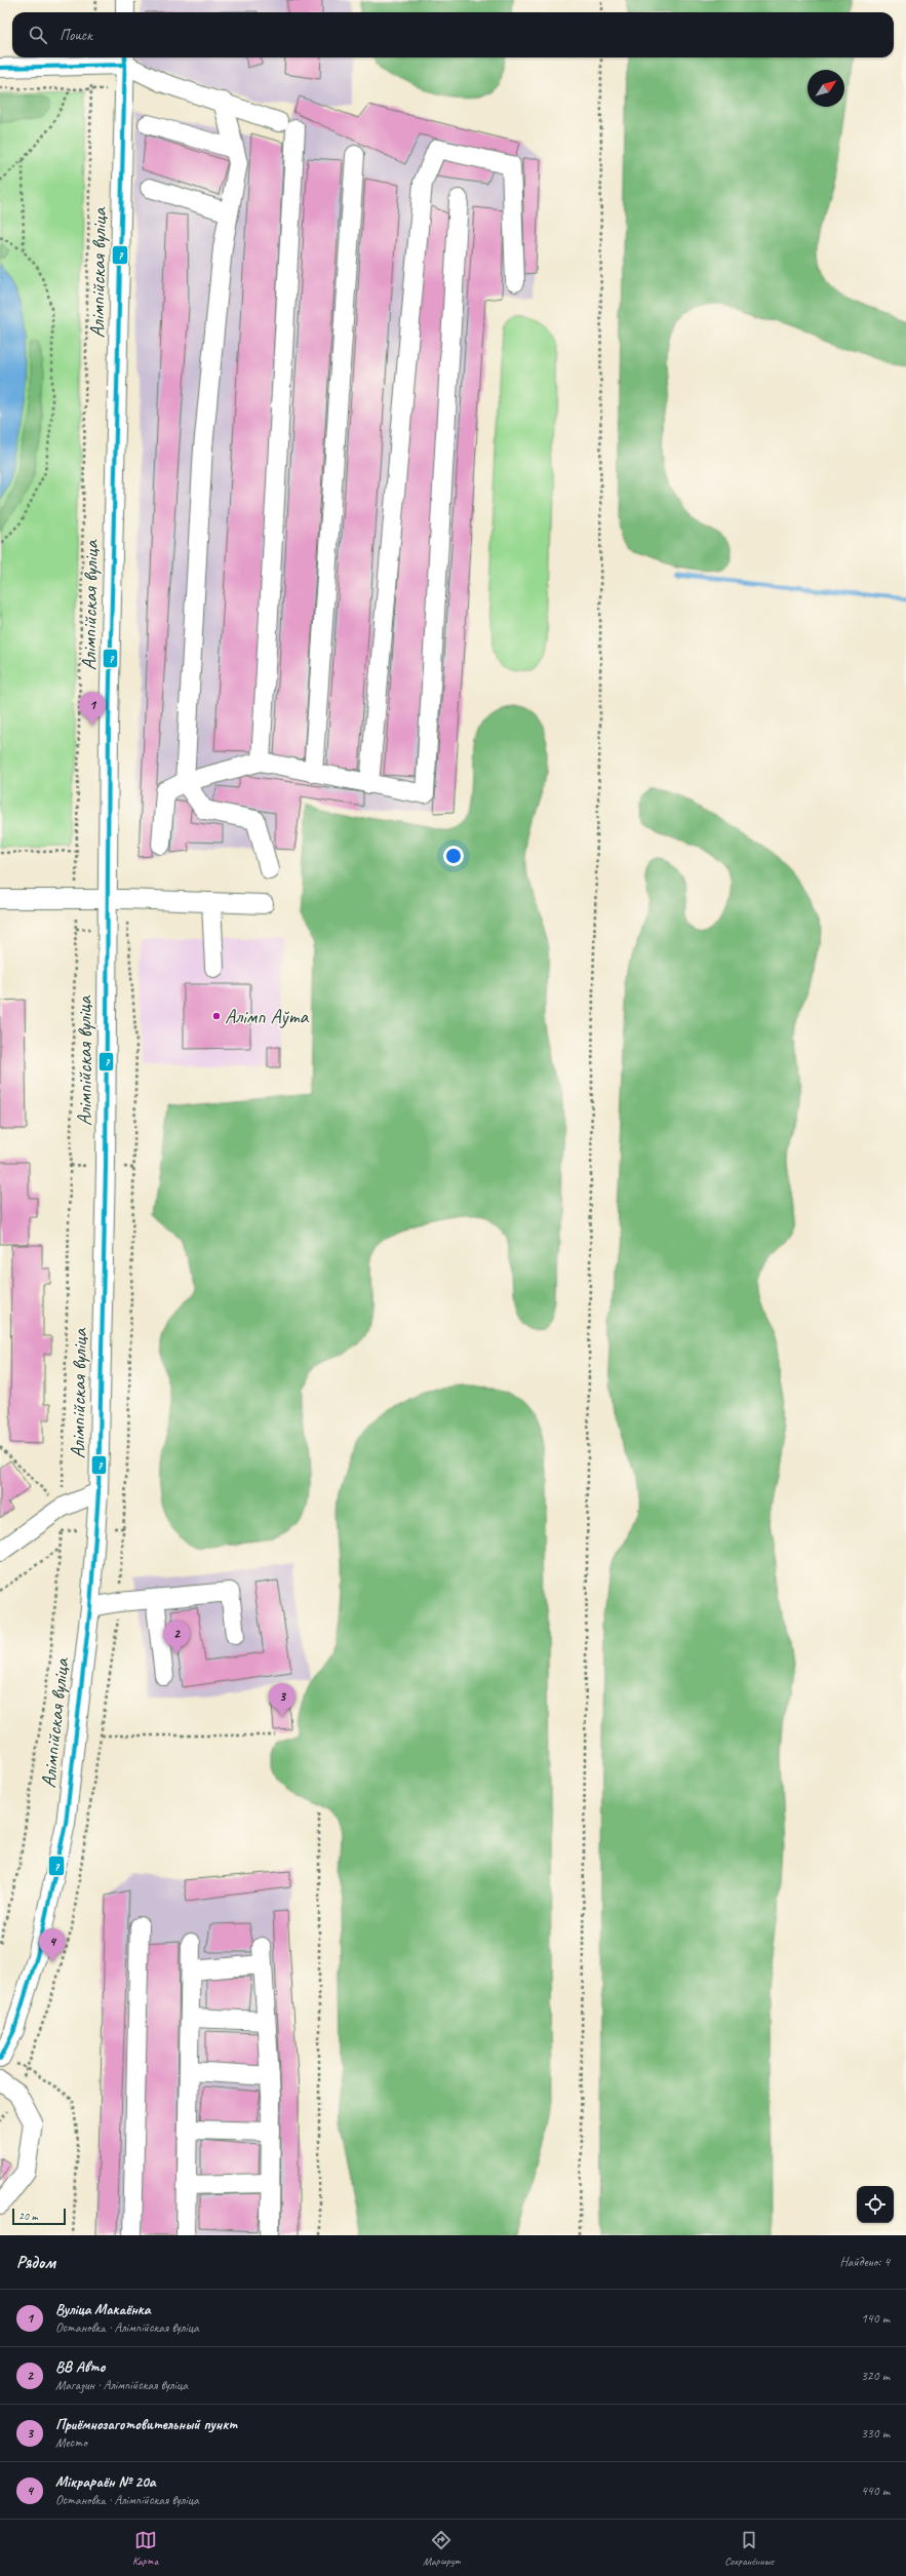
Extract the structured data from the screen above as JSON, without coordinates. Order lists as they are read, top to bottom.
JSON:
{
  "streets": {
    "street": ["Алімпійская вуліца"]
  },
  "places": ["Алімп Аўта"],
  "lines": ["transit line 7"],
  "scale_bar": "20 m",
  "north": "top right",
  "page": {
    "search": "Поиск",
    "pins": [
      "1",
      "2",
      "3",
      "4"
    ],
    "scale": "20 m",
    "heading": ["Рядом", "Найдено: 4"],
    "list": [
      {
        "mark": "1",
        "name": "Вуліца Макаёнка",
        "note": "Остановка · Алімпійская вуліца",
        "value": "140 m"
      },
      {
        "mark": "2",
        "name": "ВВ Авто",
        "note": "Магазин · Алімпійская вуліца",
        "value": "320 m"
      },
      {
        "mark": "3",
        "name": "Приёмнозаготовительный пункт",
        "note": "Место",
        "value": "330 m"
      },
      {
        "mark": "4",
        "name": "Мікрараён № 20а",
        "note": "Остановка · Алімпійская вуліца",
        "value": "440 m"
      }
    ],
    "nav": ["Карта", "Маршрут", "Сохранённые"]
  }
}
